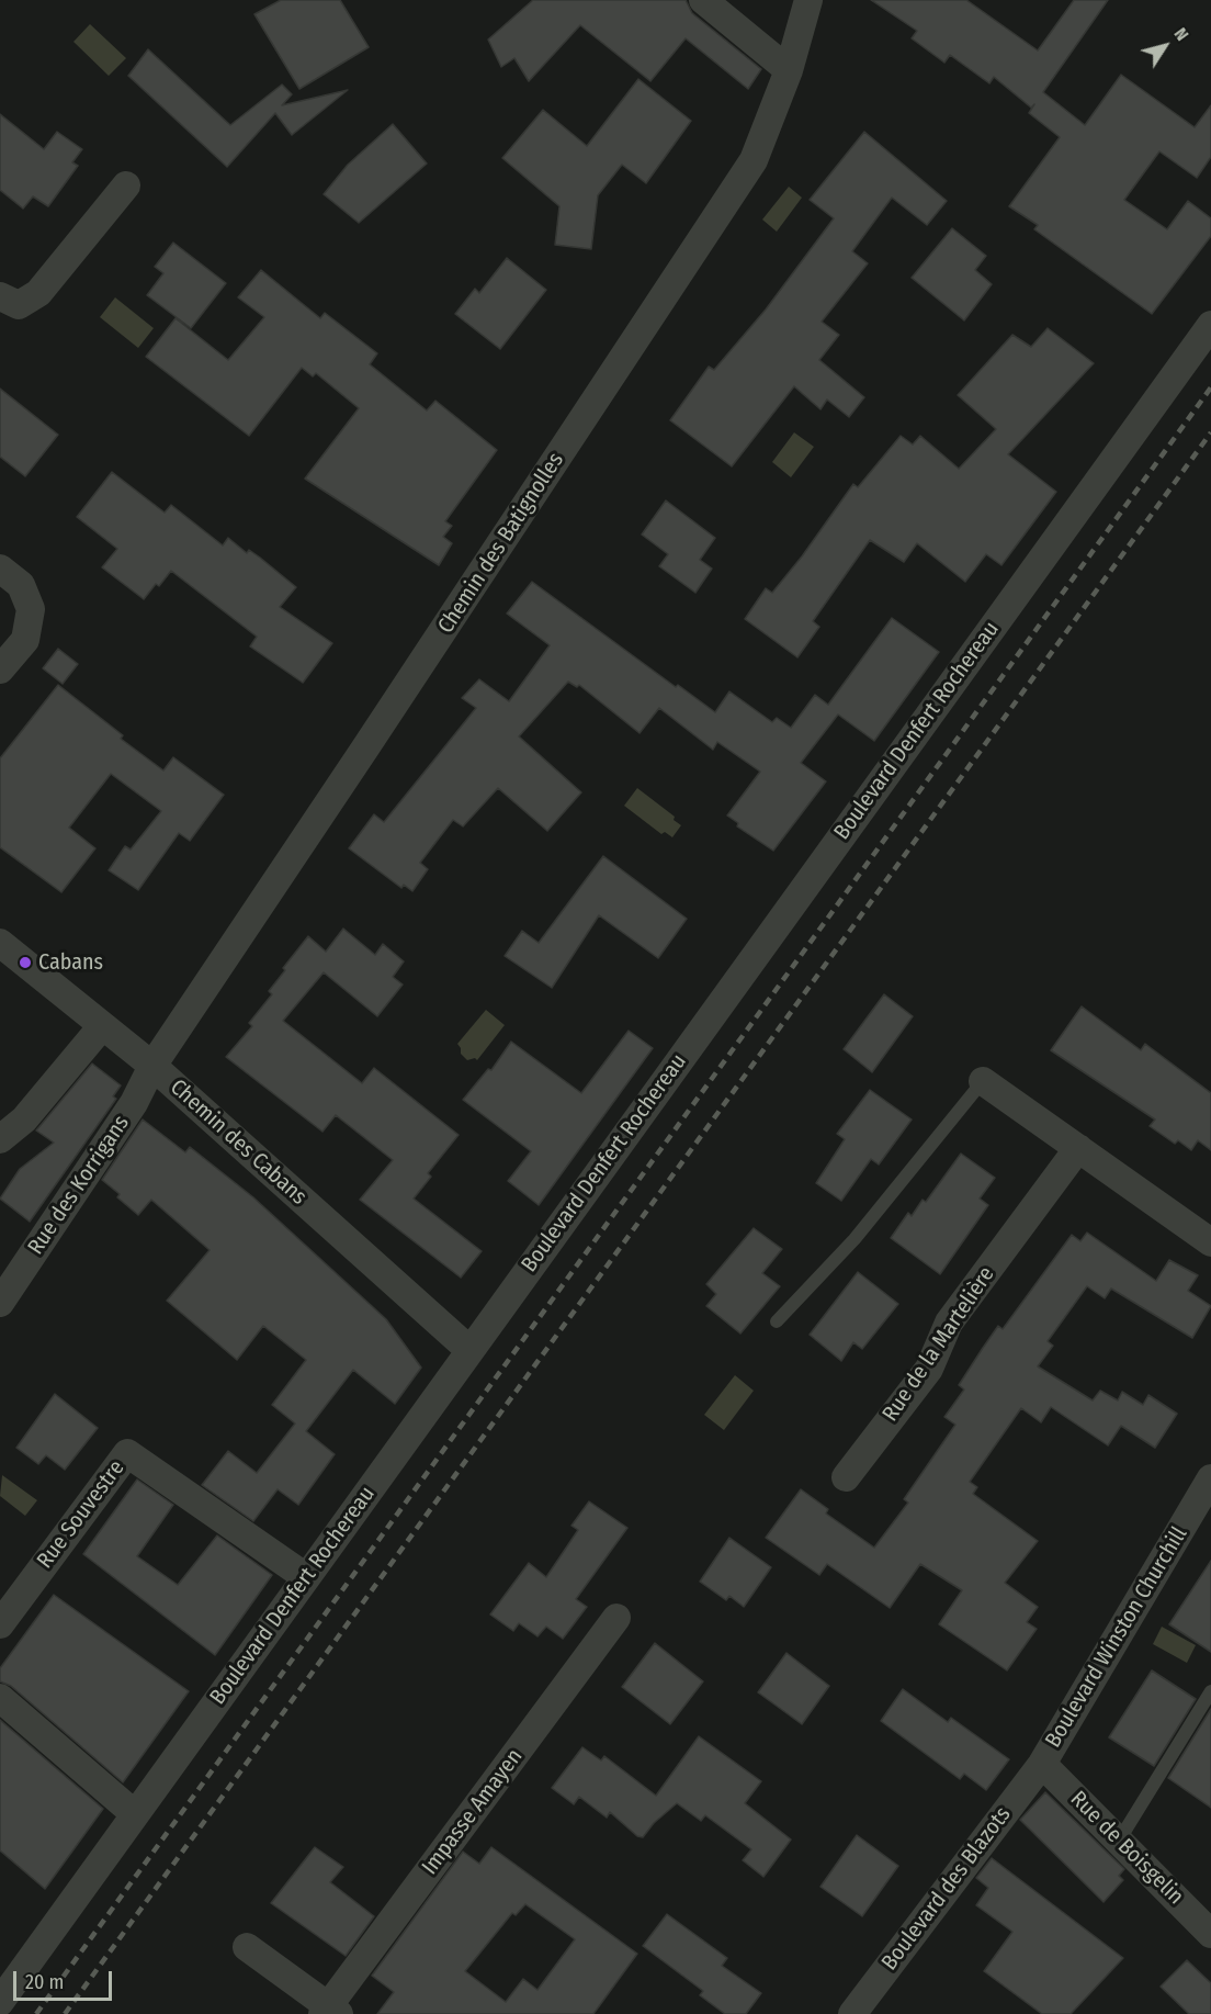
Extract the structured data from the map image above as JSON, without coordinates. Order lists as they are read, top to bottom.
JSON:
{
  "streets": {
    "street": [
      "Chemin des Batignolles",
      "Boulevard Denfert Rochereau",
      "Chemin des Cabans",
      "Rue des Korrigans",
      "Rue de la Martelière",
      "Rue Souvestre",
      "Boulevard Winston Churchill",
      "Impasse Amayen",
      "Rue de Boisgelin",
      "Boulevard des Blazots"
    ]
  },
  "crossings": [
    ["Chemin des Batignolles", "Chemin des Cabans"],
    ["Chemin des Batignolles", "Rue des Korrigans"],
    ["Boulevard Denfert Rochereau", "Chemin des Cabans"],
    ["Boulevard Denfert Rochereau", "Rue Souvestre"],
    ["Chemin des Cabans", "Rue des Korrigans"],
    ["Boulevard Winston Churchill", "Rue de Boisgelin"],
    ["Boulevard Winston Churchill", "Boulevard des Blazots"],
    ["Rue de Boisgelin", "Boulevard des Blazots"]
  ],
  "places": ["Cabans"],
  "scale_bar": "20 m",
  "north": "top right"
}
